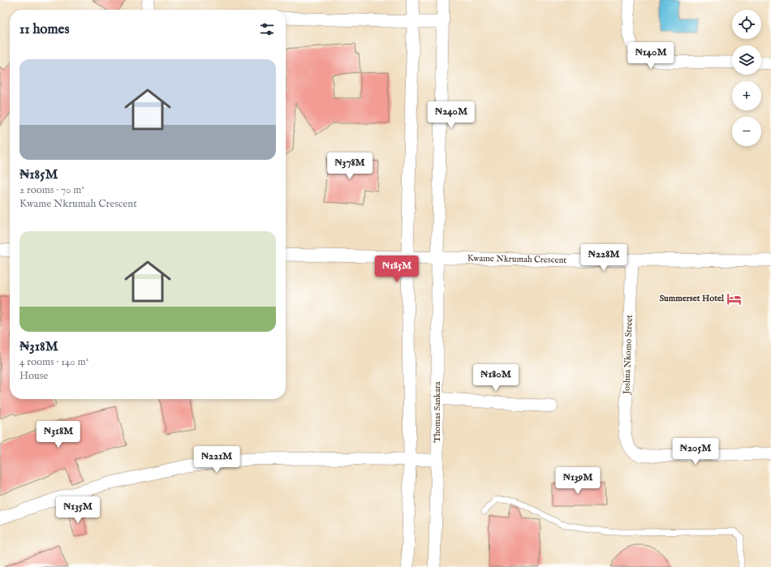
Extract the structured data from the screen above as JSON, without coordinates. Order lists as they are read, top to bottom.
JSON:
{
  "streets": {
    "street": ["Kwame Nkrumah Crescent", "Joshua Nkomo Street", "Thomas Sankara"]
  },
  "crossings": [
    ["Kwame Nkrumah Crescent", "Joshua Nkomo Street"],
    ["Kwame Nkrumah Crescent", "Thomas Sankara"]
  ],
  "places": {
    "hotel": ["Summerset Hotel"]
  },
  "page": {
    "map_buttons": ["+", "−"],
    "heading": "11 homes",
    "price": [
      "₦140M",
      "₦240M",
      "₦378M",
      "₦228M",
      "₦185M",
      "₦180M",
      "₦318M",
      "₦205M",
      "₦221M",
      "₦139M",
      "₦135M"
    ],
    "list": [
      {
        "name": "₦185M",
        "note": "2 rooms · 70 m² · Kwame Nkrumah Crescent"
      },
      {
        "name": "₦318M",
        "note": "4 rooms · 140 m² · House"
      }
    ]
  }
}
